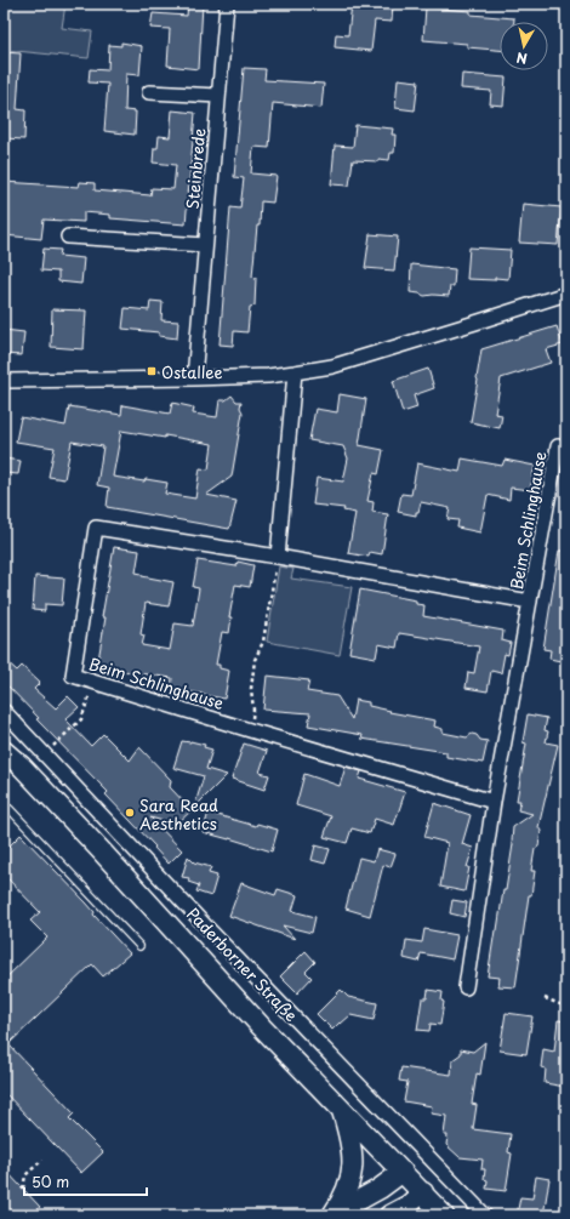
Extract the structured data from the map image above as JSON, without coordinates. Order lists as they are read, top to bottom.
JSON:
{
  "streets": {
    "street": ["Steinbrede", "Beim Schlinghause", "Paderborner Straße"]
  },
  "places": {
    "transit": ["Ostallee"],
    "other": ["Sara Read Aesthetics"]
  },
  "scale_bar": "50 m",
  "north": "bottom"
}
